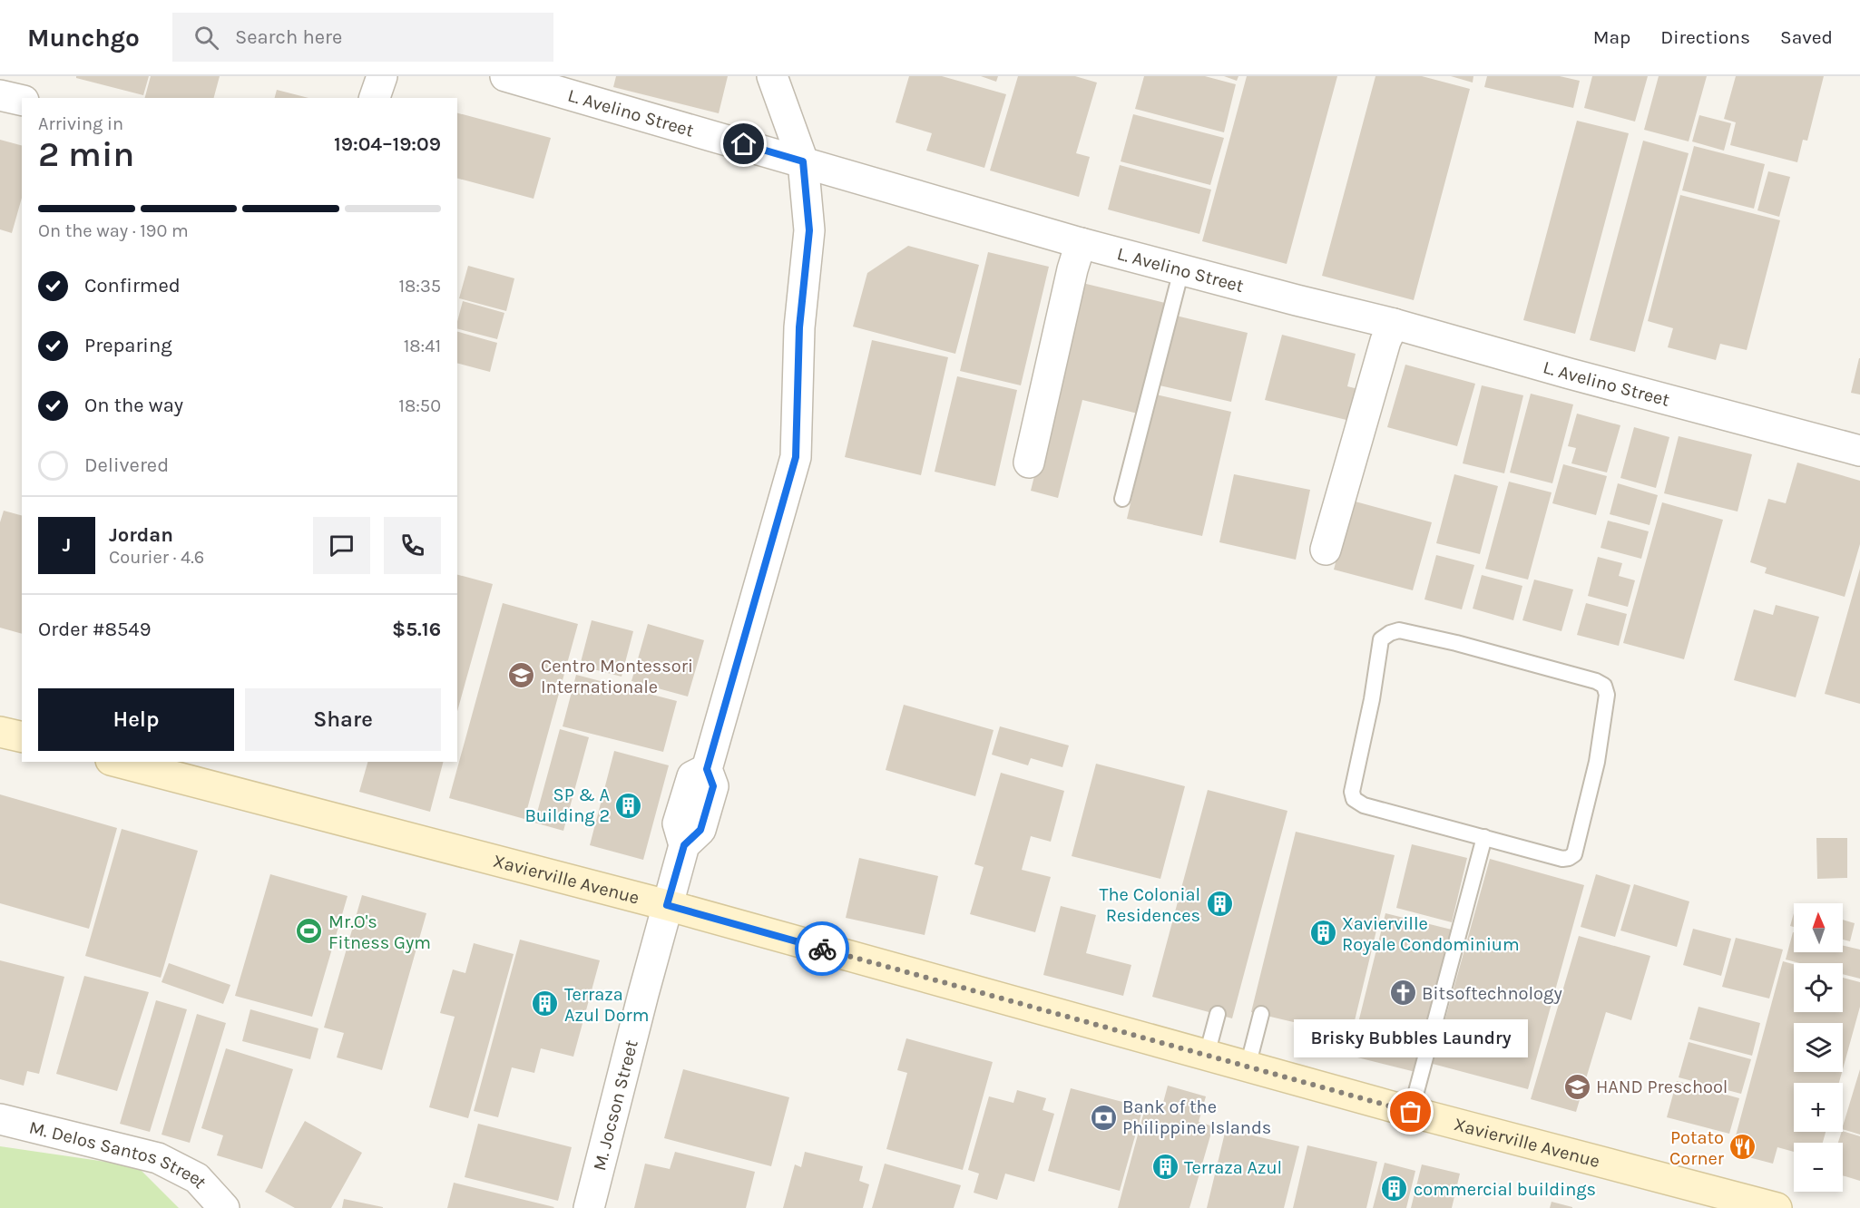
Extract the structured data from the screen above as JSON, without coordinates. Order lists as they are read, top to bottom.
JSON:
{
  "streets": {
    "main road": ["Xavierville Avenue"],
    "street": ["L. Avelino Street", "M. Jocson Street", "M. Delos Santos Street"]
  },
  "crossings": [
    ["L. Avelino Street", "M. Jocson Street"],
    ["Xavierville Avenue", "M. Jocson Street"]
  ],
  "places": {
    "school or university": ["Centro Montessori Internationale", "HAND Preschool"],
    "building": [
      "SP & A Building 2",
      "The Colonial Residences",
      "Xavierville Royale Condominium",
      "Terraza Azul Dorm",
      "Terraza Azul",
      "commercial buildings"
    ],
    "sports": ["Mr.O's Fitness Gym"],
    "church": ["Bitsoftechnology"],
    "other": ["Brisky Bubbles Laundry"],
    "bank": ["Bank of the Philippine Islands"],
    "restaurant": ["Potato Corner"]
  },
  "north": "top",
  "page": {
    "header": "Munchgo",
    "search": "Search here",
    "nav": ["Map", "Directions", "Saved"],
    "heading": ["2 min", "Arriving in", "19:04–19:09"],
    "panel": [
      "Jordan",
      "Courier · 4.6",
      "Order #8549",
      "$5.16"
    ],
    "bar": "On the way · 190 m",
    "list": [
      ["Confirmed", "18:35"],
      ["Preparing", "18:41"],
      ["On the way", "18:50"],
      "Delivered"
    ],
    "round": "J",
    "buttons": ["Help", "Share"],
    "map_buttons": ["+", "−"],
    "bubble": "Brisky Bubbles Laundry"
  }
}
